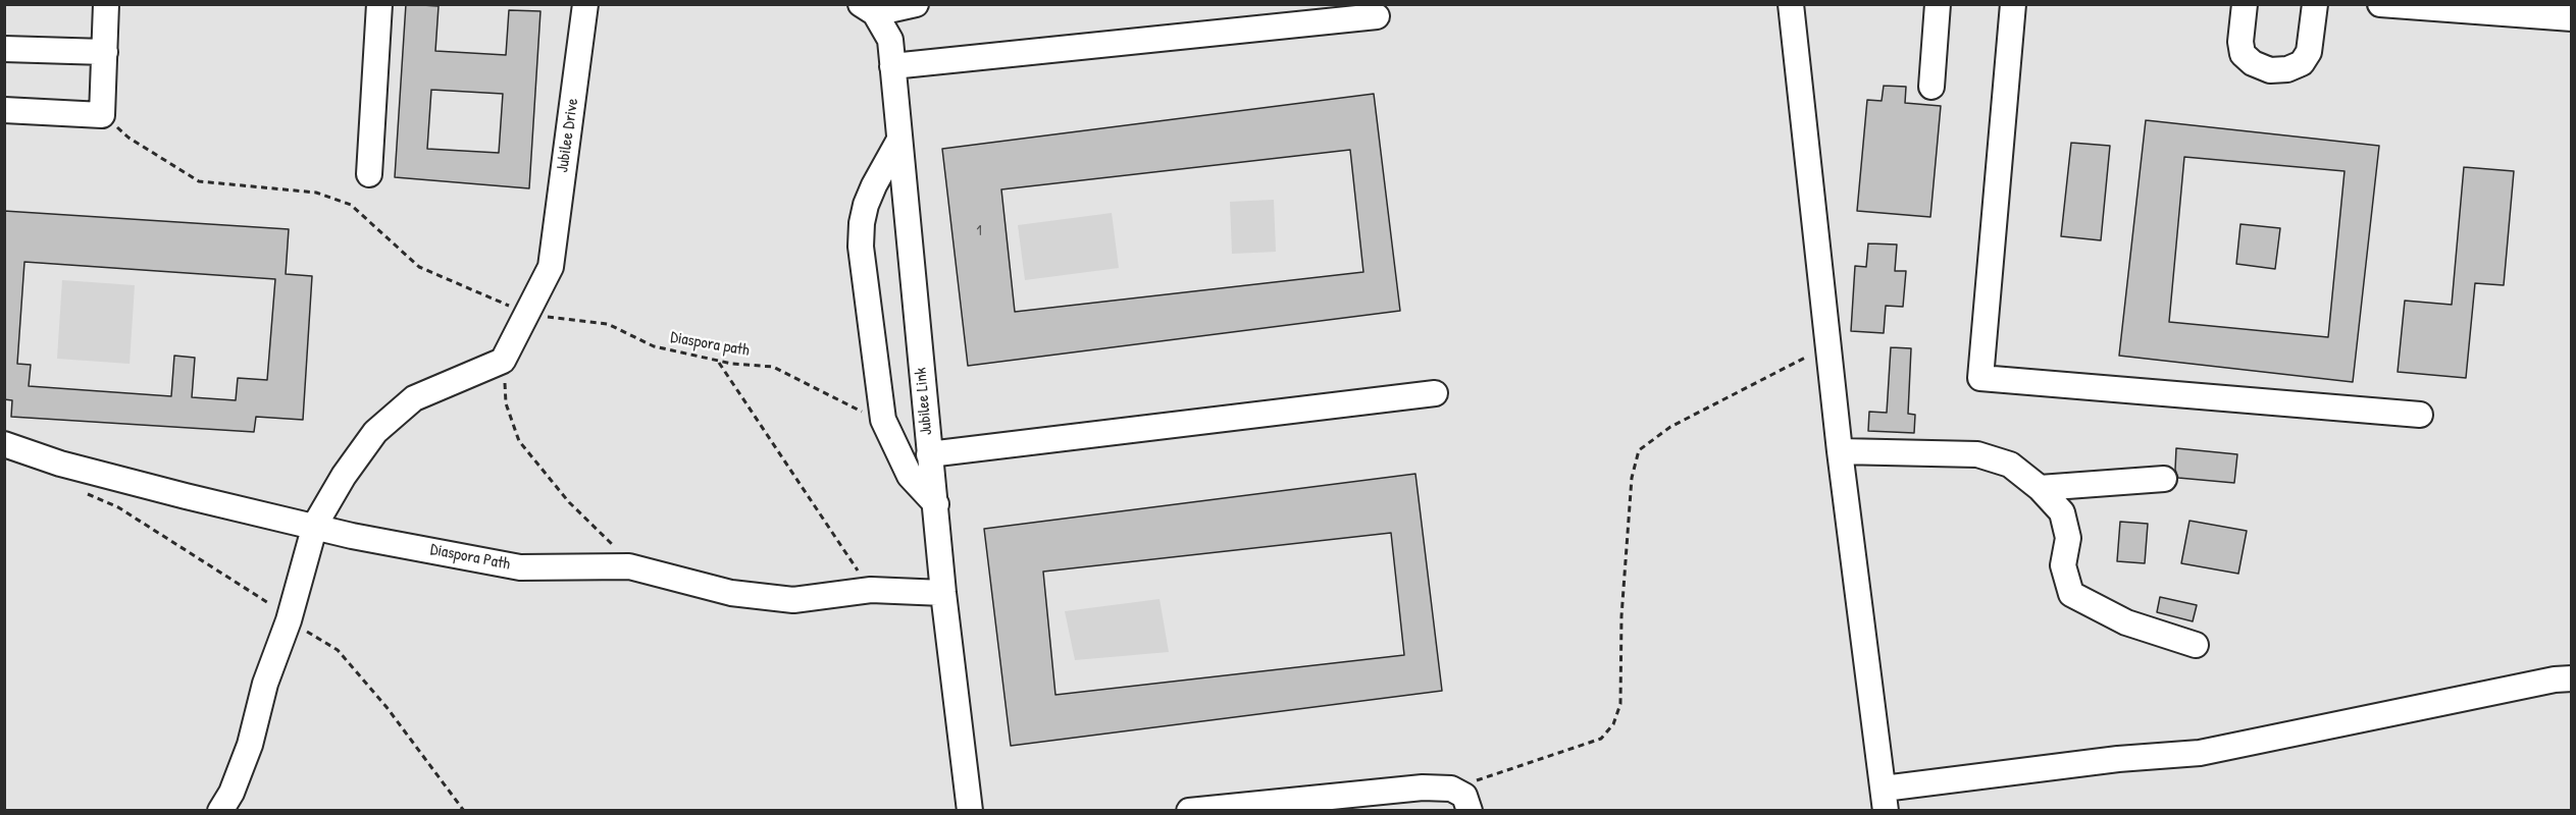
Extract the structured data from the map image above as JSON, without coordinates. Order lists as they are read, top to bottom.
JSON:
{
  "streets": {
    "street": ["Jubilee Drive", "Jubilee Link", "Diaspora Path"],
    "path": ["Diaspora path"]
  },
  "crossings": [
    ["Jubilee Drive", "Diaspora path"],
    ["Jubilee Link", "Diaspora Path"]
  ],
  "house_numbers": ["1"]
}
